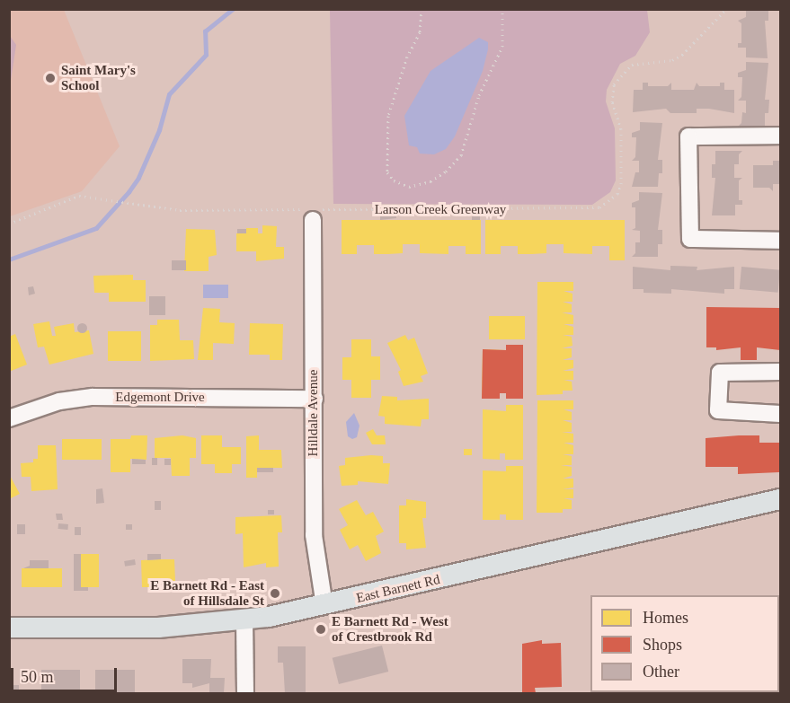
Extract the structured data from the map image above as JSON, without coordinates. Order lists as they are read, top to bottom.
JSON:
{
  "streets": {
    "main road": ["East Barnett Rd"],
    "street": ["Edgemont Drive", "Hilldale Avenue"],
    "path": ["Larson Creek Greenway"]
  },
  "crossings": [
    ["Edgemont Drive", "Hilldale Avenue"],
    ["Hilldale Avenue", "East Barnett Rd"]
  ],
  "places": ["Saint Mary's School", "E Barnett Rd - East of Hillsdale St", "E Barnett Rd - West of Crestbrook Rd"],
  "legend": ["Homes", "Shops", "Other"],
  "scale_bar": "50 m"
}
